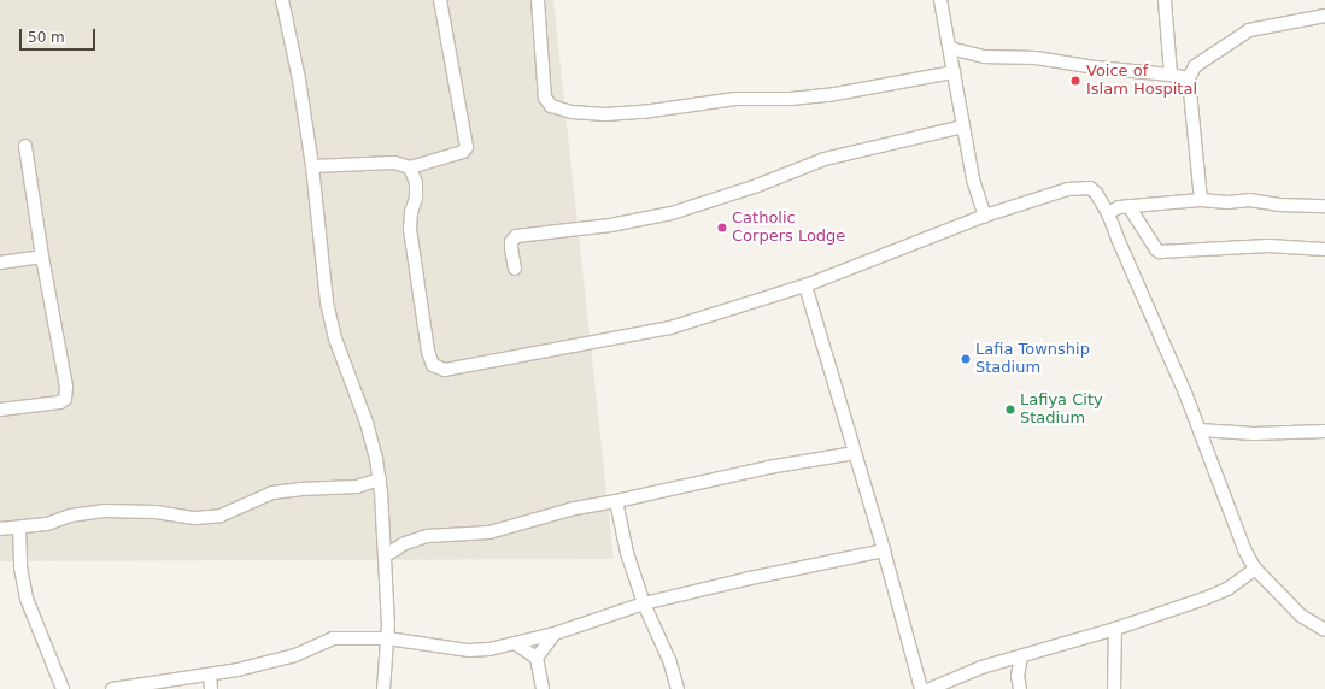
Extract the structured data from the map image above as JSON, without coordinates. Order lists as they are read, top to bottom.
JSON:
{
  "places": [
    "Voice of Islam Hospital",
    "Catholic Corpers Lodge",
    "Lafia Township Stadium",
    "Lafiya City Stadium"
  ],
  "scale_bar": "50 m"
}
